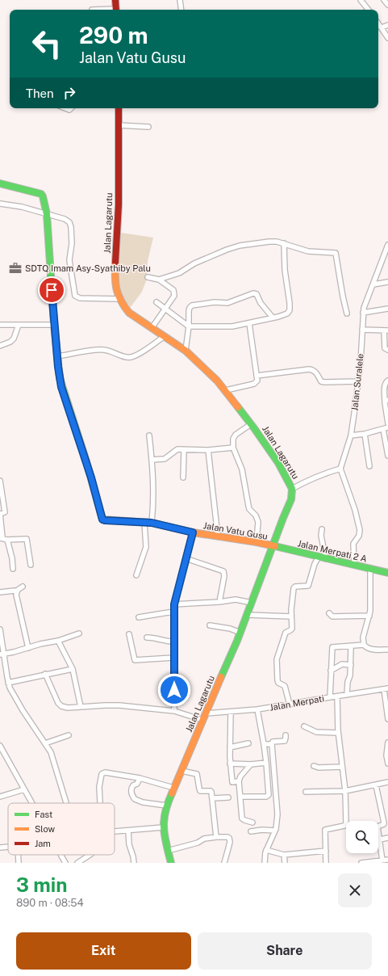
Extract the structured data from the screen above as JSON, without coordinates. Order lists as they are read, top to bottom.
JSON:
{
  "streets": {
    "street": [
      "Jalan Lagarutu",
      "Jalan Suralele",
      "Jalan Vatu Gusu",
      "Jalan Merpati 2 A",
      "Jalan Merpati"
    ]
  },
  "crossings": [
    ["Jalan Lagarutu", "Jalan Vatu Gusu"],
    ["Jalan Lagarutu", "Jalan Merpati 2 A"],
    ["Jalan Lagarutu", "Jalan Merpati"],
    ["Jalan Vatu Gusu", "Jalan Merpati 2 A"]
  ],
  "places": {
    "office": ["SDTQ Imam Asy-Syathiby Palu"]
  },
  "legend": ["Fast", "Slow", "Jam"],
  "page": {
    "turn": ["290 m", "Jalan Vatu Gusu"],
    "then": "Then",
    "heading": ["3 min", "890 m · 08:54"],
    "buttons": ["Exit", "Share"]
  }
}
